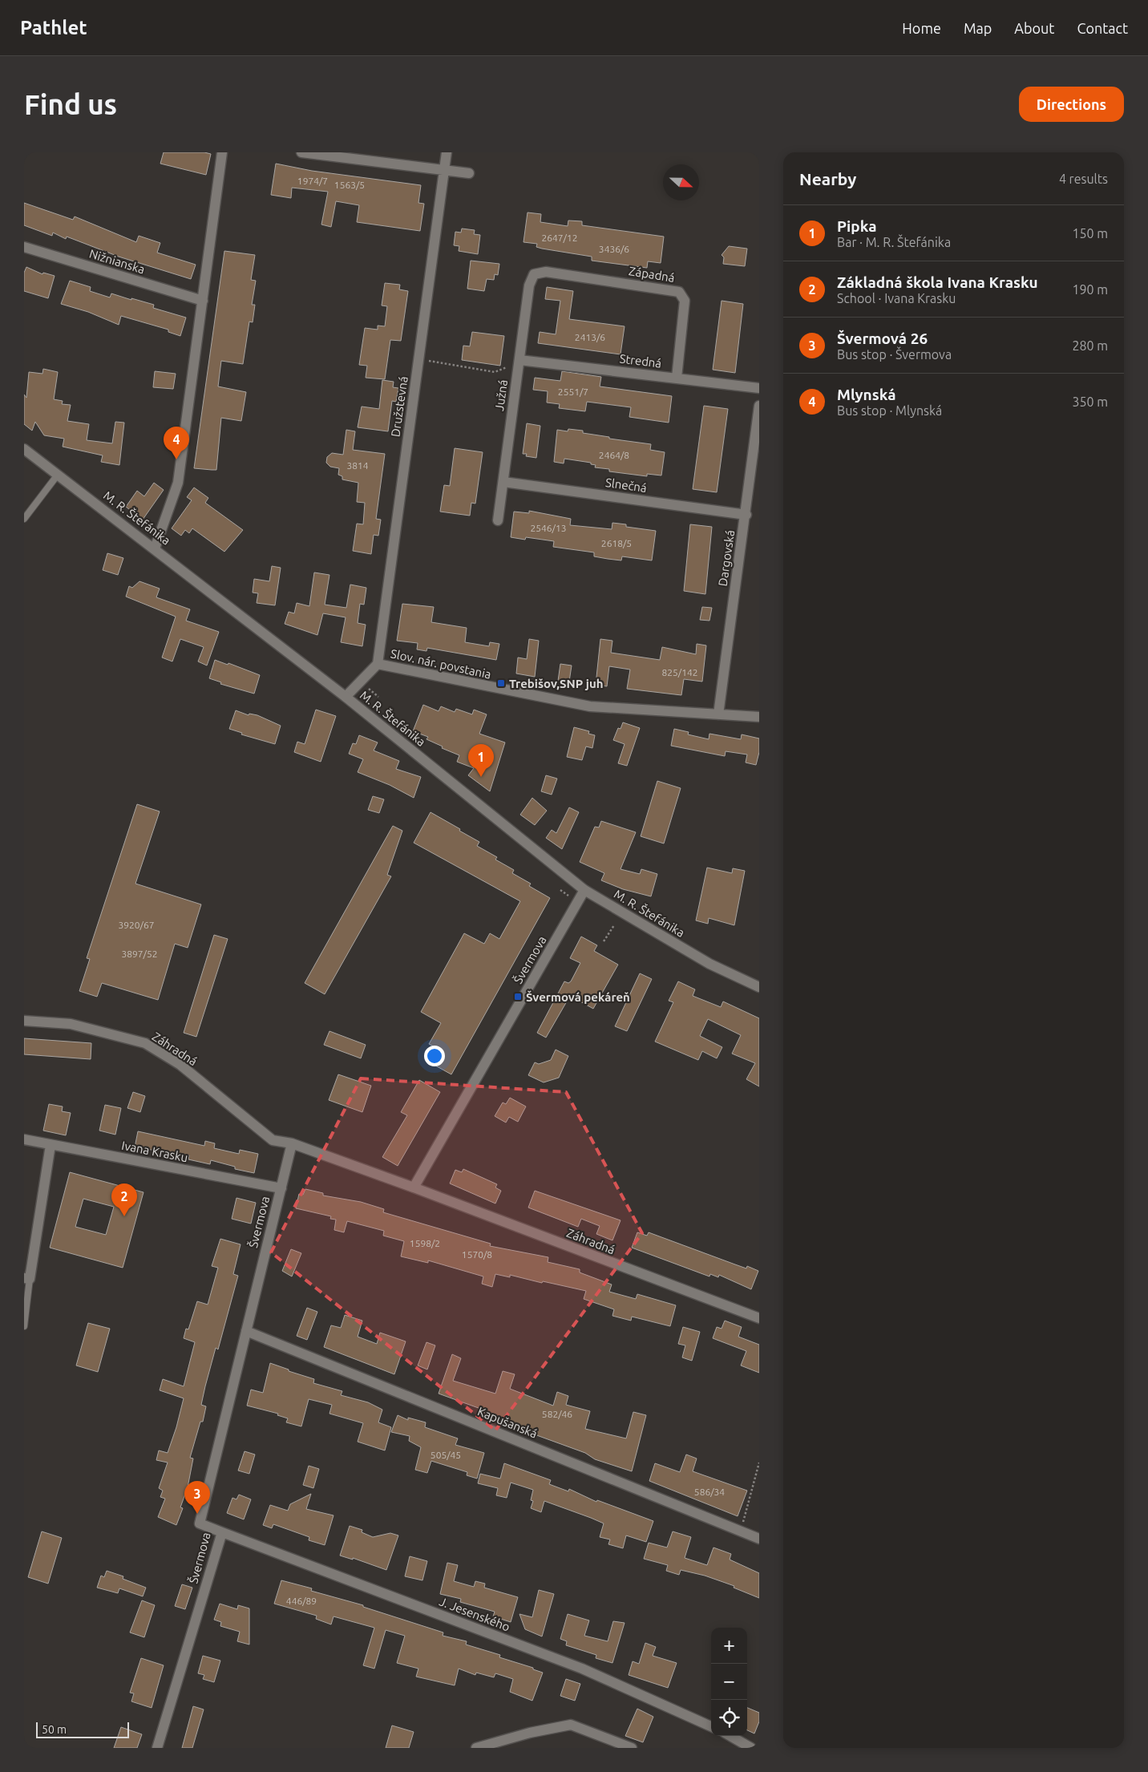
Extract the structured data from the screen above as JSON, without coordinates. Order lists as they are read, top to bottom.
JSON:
{
  "streets": {
    "street": [
      "Nižnianska",
      "Západná",
      "Stredná",
      "Južná",
      "Družstevná",
      "Slnečná",
      "M. R. Štefánika",
      "Dargovská",
      "Slov. nár. povstania",
      "Švermova",
      "Záhradná",
      "Ivana Krasku",
      "Kapušanská",
      "J. Jesenského"
    ]
  },
  "crossings": [
    ["Západná", "Stredná"],
    ["Západná", "Južná"],
    ["Stredná", "Južná"],
    ["Južná", "Slnečná"],
    ["Družstevná", "Slov. nár. povstania"],
    ["Slnečná", "Dargovská"],
    ["M. R. Štefánika", "Slov. nár. povstania"],
    ["M. R. Štefánika", "Švermova"],
    ["Dargovská", "Slov. nár. povstania"],
    ["Švermova", "Záhradná"],
    ["Švermova", "Ivana Krasku"],
    ["Švermova", "Kapušanská"],
    ["Švermova", "J. Jesenského"]
  ],
  "places": {
    "transit": ["Trebišov,SNP juh", "Švermová pekáreň"]
  },
  "house_numbers": [
    "1974/7",
    "1563/5",
    "2647/12",
    "3436/6",
    "2413/6",
    "2551/7",
    "2464/8",
    "3814",
    "2546/13",
    "2618/5",
    "825/142",
    "3920/67",
    "3897/52",
    "1598/2",
    "1570/8",
    "582/46",
    "505/45",
    "586/34",
    "446/89"
  ],
  "scale_bar": "50 m",
  "north": "right",
  "page": {
    "header": "Pathlet",
    "nav": [
      "Home",
      "Map",
      "About",
      "Contact"
    ],
    "buttons": "Directions",
    "title": "Find us",
    "heading": ["Nearby", "4 results"],
    "list": [
      {
        "mark": "1",
        "name": "Pipka",
        "note": "Bar · M. R. Štefánika",
        "value": "150 m"
      },
      {
        "mark": "2",
        "name": "Základná škola Ivana Krasku",
        "note": "School · Ivana Krasku",
        "value": "190 m"
      },
      {
        "mark": "3",
        "name": "Švermová 26",
        "note": "Bus stop · Švermova",
        "value": "280 m"
      },
      {
        "mark": "4",
        "name": "Mlynská",
        "note": "Bus stop · Mlynská",
        "value": "350 m"
      }
    ],
    "pins": [
      "4",
      "1",
      "2",
      "3"
    ],
    "map_buttons": ["+", "−"],
    "scale": "50 m"
  }
}
